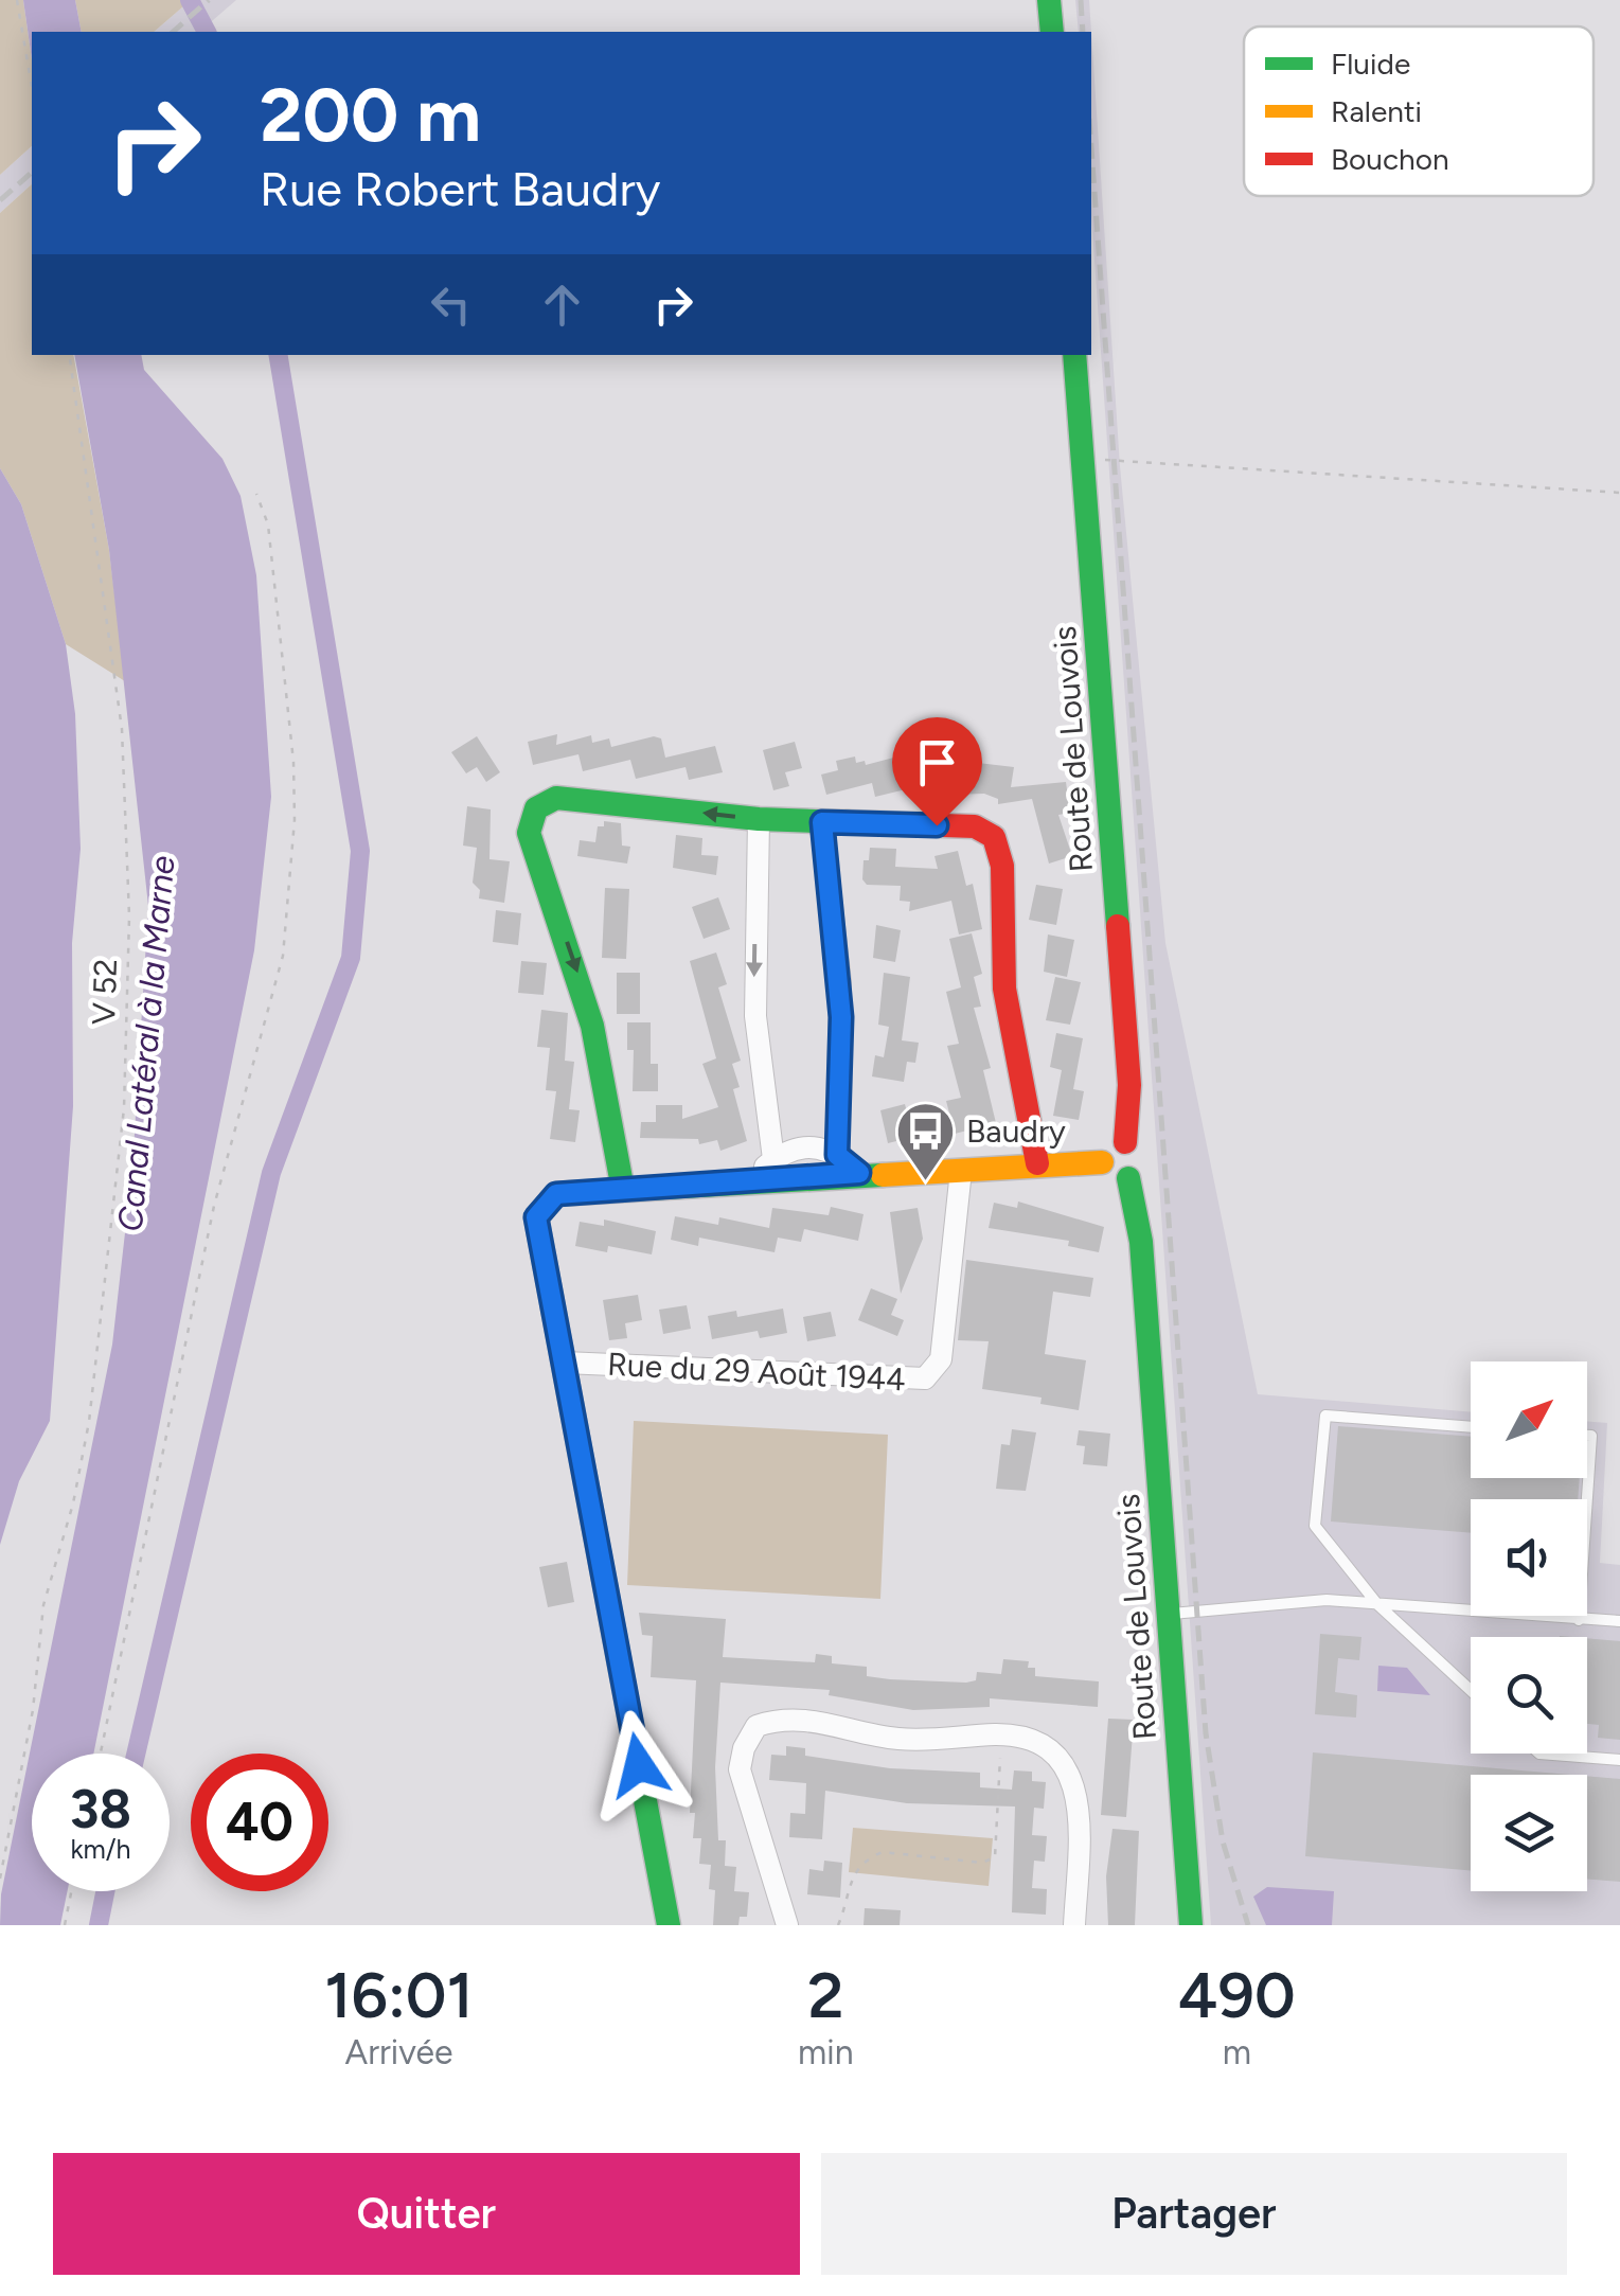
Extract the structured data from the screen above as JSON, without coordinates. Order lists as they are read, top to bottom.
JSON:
{
  "streets": {
    "street": ["Route de Louvois", "Rue du 29 Août 1944"],
    "path": ["V 52"]
  },
  "water": ["Canal Latéral à la Marne"],
  "places": {
    "bus stop": ["Baudry"]
  },
  "legend": ["Fluide", "Ralenti", "Bouchon"],
  "north": "top right",
  "page": {
    "turn": ["200 m", "Rue Robert Baudry"],
    "speed": "38 km/h",
    "limit": "40",
    "eta": [
      "16:01",
      "Arrivée",
      "2",
      "min",
      "490",
      "m"
    ],
    "buttons": ["Quitter", "Partager"]
  }
}
